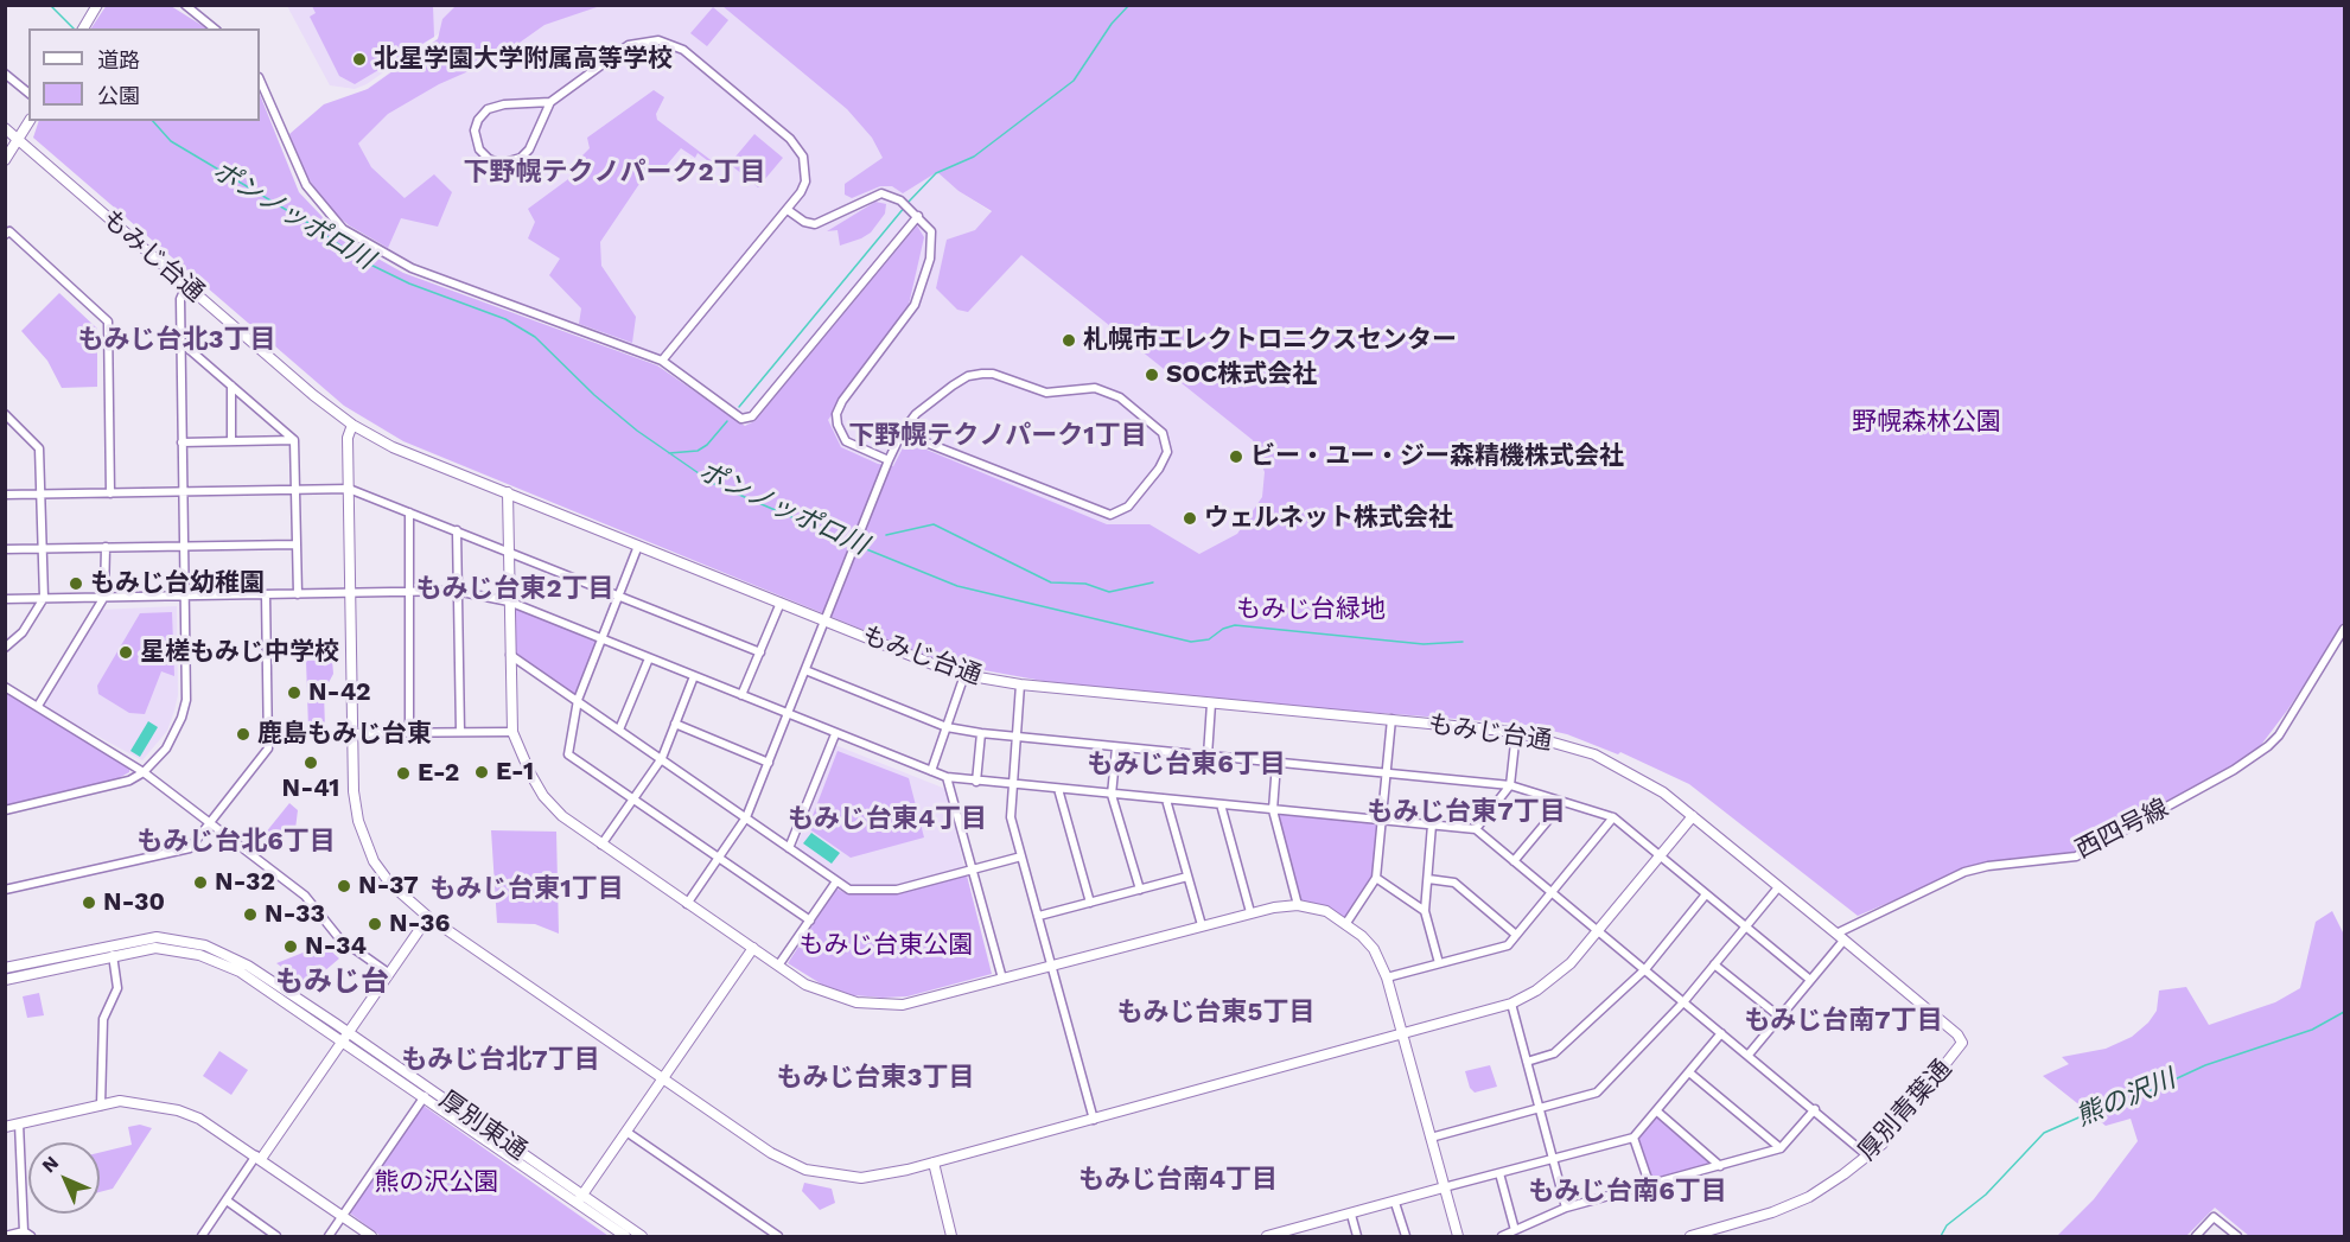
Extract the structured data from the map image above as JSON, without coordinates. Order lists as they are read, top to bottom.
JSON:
{
  "streets": {
    "street": [
      "もみじ台通",
      "西四号線",
      "厚別青葉通",
      "厚別東通"
    ]
  },
  "crossings": [
    ["もみじ台通", "西四号線"],
    ["もみじ台通", "厚別青葉通"]
  ],
  "districts": [
    "下野幌テクノパーク2丁目",
    "もみじ台北3丁目",
    "下野幌テクノパーク1丁目",
    "もみじ台東2丁目",
    "もみじ台東6丁目",
    "もみじ台東7丁目",
    "もみじ台東4丁目",
    "もみじ台北6丁目",
    "もみじ台東1丁目",
    "もみじ台",
    "もみじ台東5丁目",
    "もみじ台南7丁目",
    "もみじ台北7丁目",
    "もみじ台東3丁目",
    "もみじ台南4丁目",
    "もみじ台南6丁目"
  ],
  "water": ["ポンノッポロ川", "熊の沢川"],
  "parks": [
    "野幌森林公園",
    "もみじ台緑地",
    "もみじ台東公園",
    "熊の沢公園"
  ],
  "places": [
    "北星学園大学附属高等学校",
    "札幌市エレクトロニクスセンター",
    "SOC株式会社",
    "ビー・ユー・ジー森精機株式会社",
    "ウェルネット株式会社",
    "もみじ台幼稚園",
    "星槎もみじ中学校",
    "N-42",
    "鹿島もみじ台東",
    "N-41",
    "E-1",
    "E-2",
    "N-32",
    "N-37",
    "N-30",
    "N-33",
    "N-36",
    "N-34"
  ],
  "legend": ["道路", "公園"],
  "north": "top left"
}
